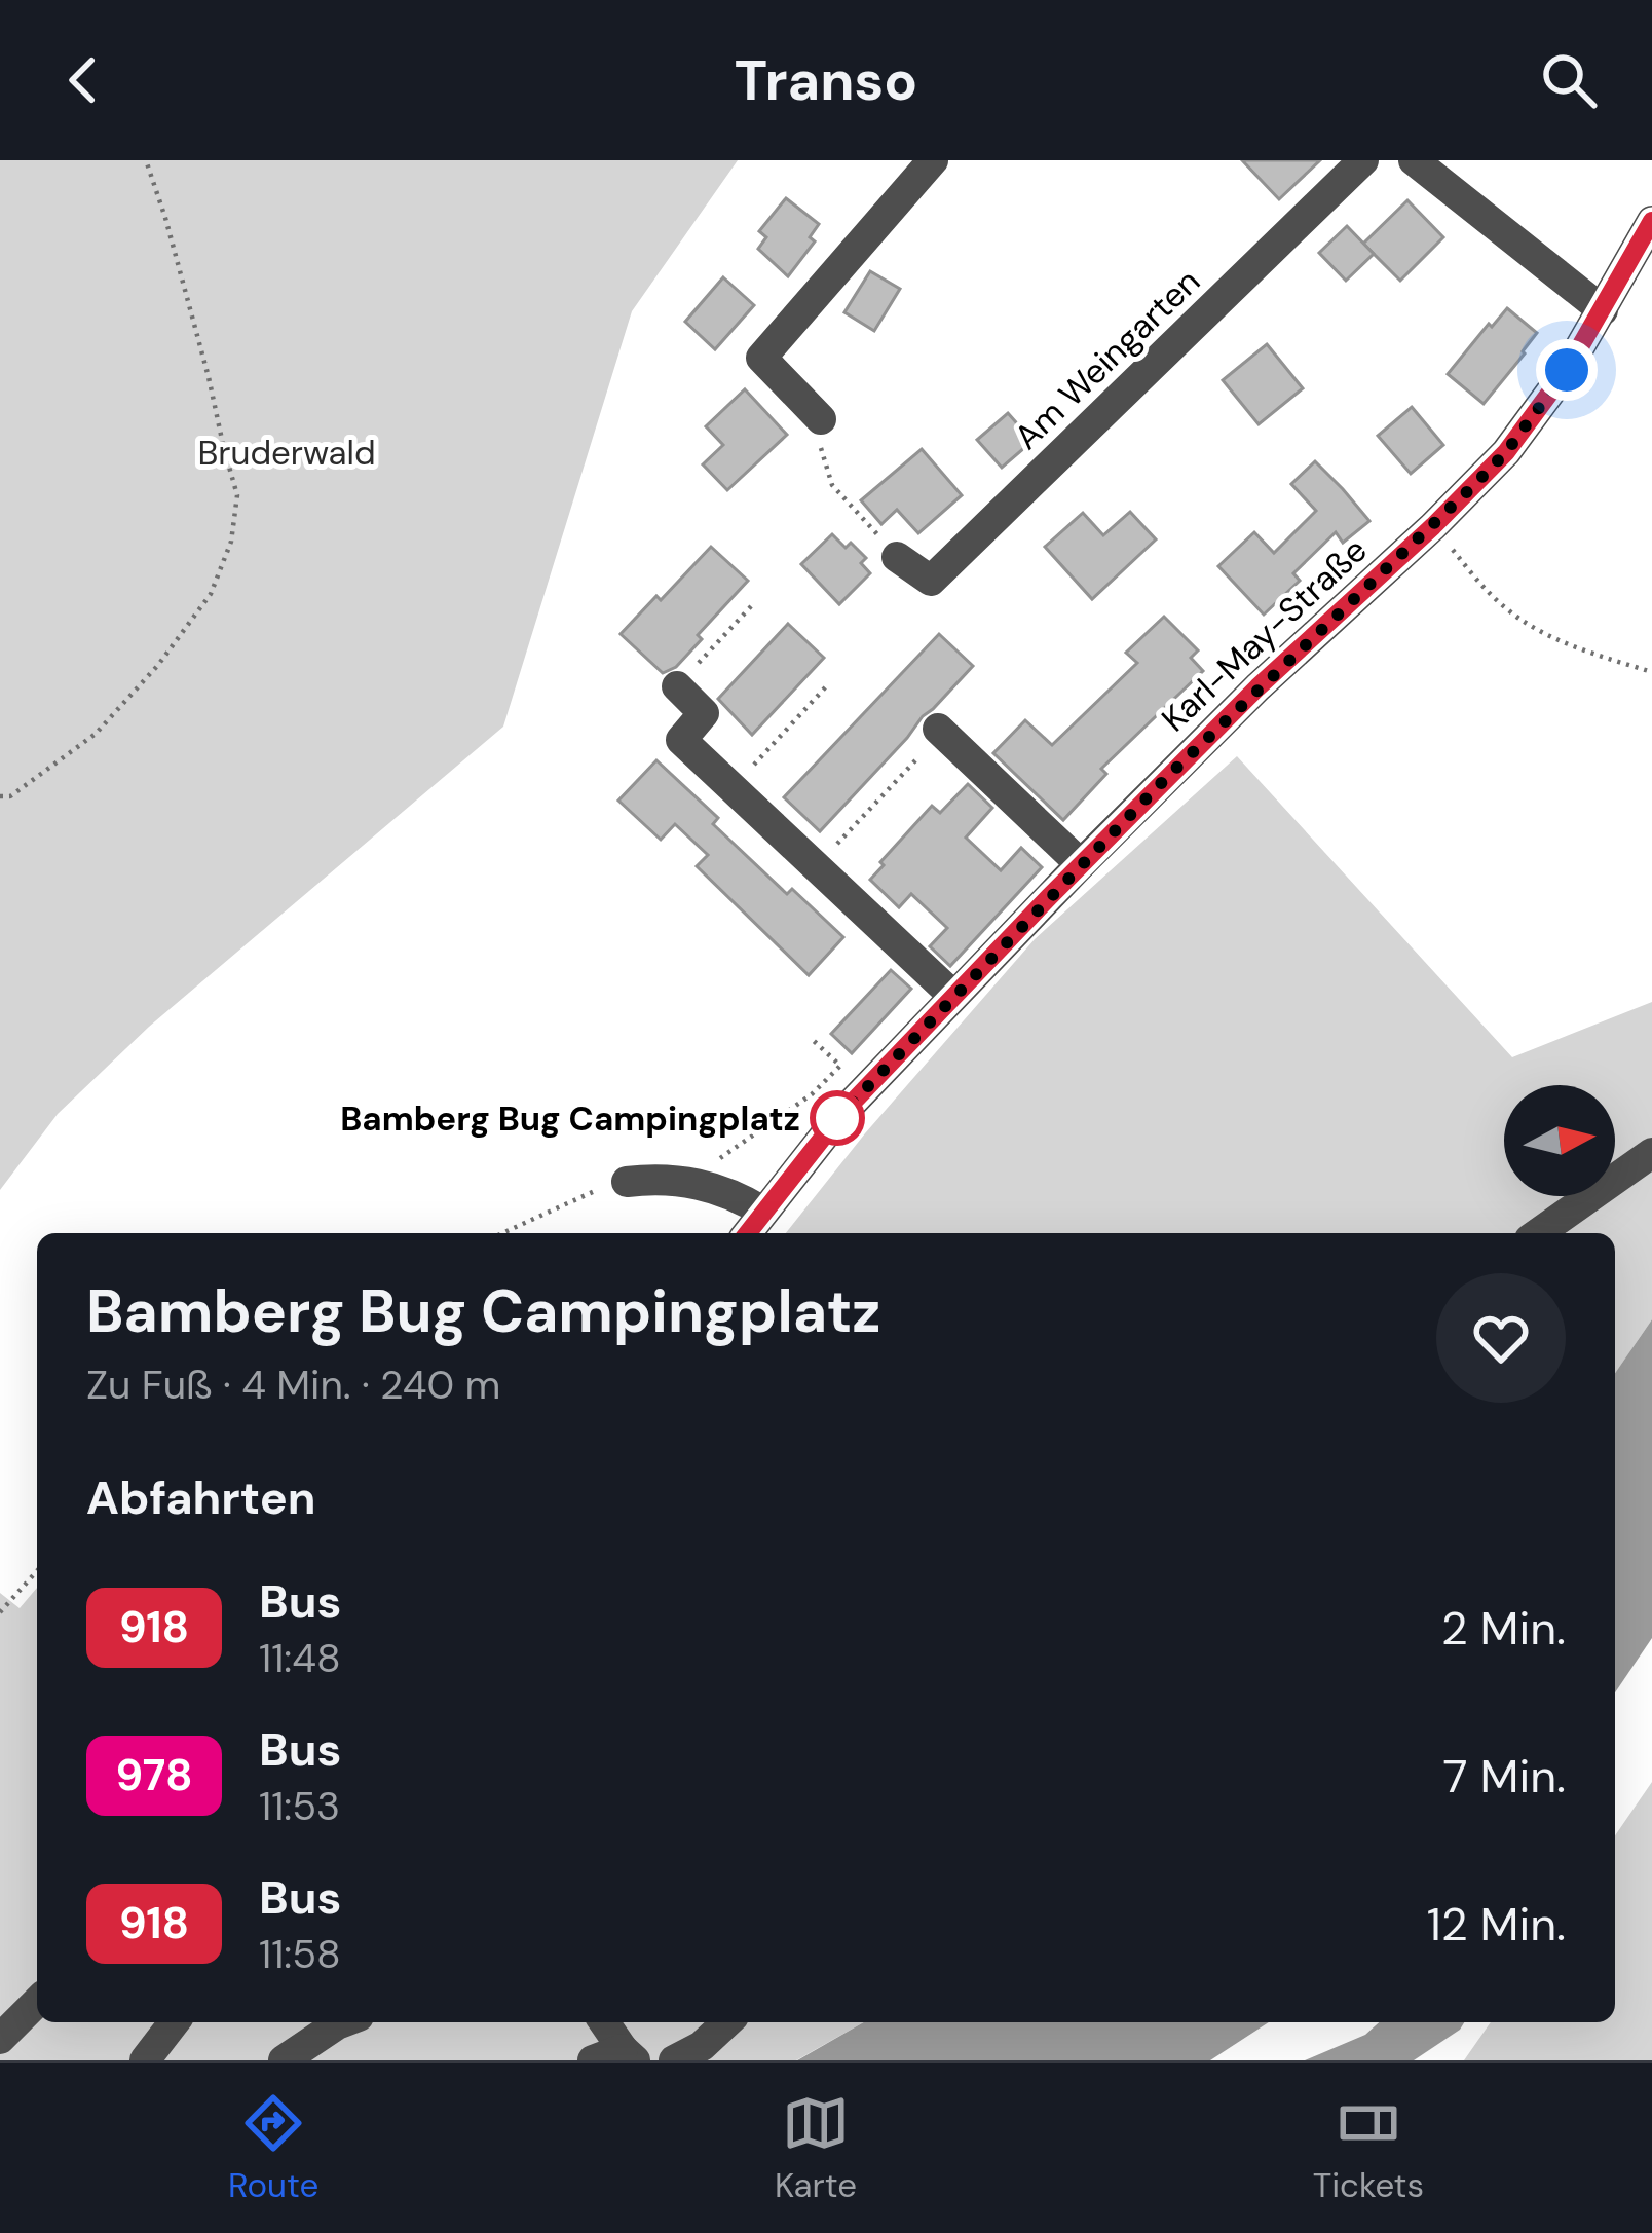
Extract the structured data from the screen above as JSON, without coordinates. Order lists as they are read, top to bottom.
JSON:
{
  "streets": {
    "street": ["Am Weingarten", "Karl-May-Straße"]
  },
  "parks": ["Bruderwald"],
  "places": ["Bamberg Bug Campingplatz"],
  "lines": ["bus line 918"],
  "north": "right",
  "page": {
    "header": "Transo",
    "heading": [
      ["Bamberg Bug Campingplatz", "Zu Fuß · 4 Min. · 240 m"],
      "Abfahrten"
    ],
    "list": [
      {
        "mark": "918",
        "name": "Bus",
        "note": "11:48",
        "value": "2 Min."
      },
      {
        "mark": "978",
        "name": "Bus",
        "note": "11:53",
        "value": "7 Min."
      },
      {
        "mark": "918",
        "name": "Bus",
        "note": "11:58",
        "value": "12 Min."
      }
    ],
    "tabs": ["Route", "Karte", "Tickets"]
  }
}
